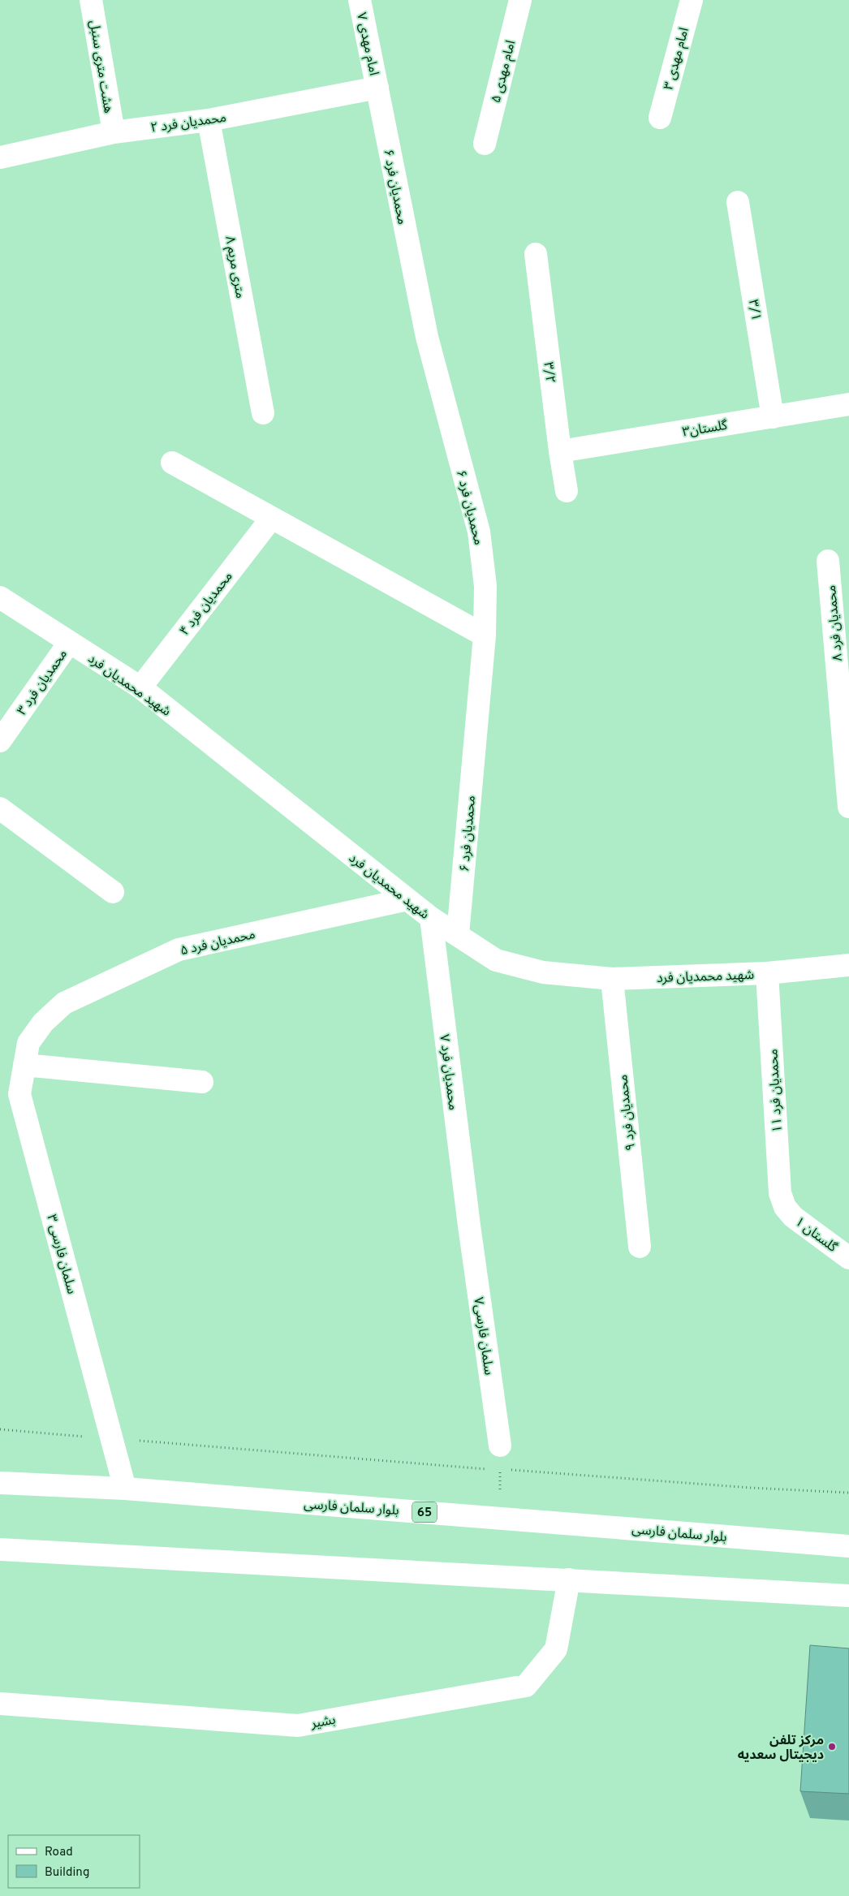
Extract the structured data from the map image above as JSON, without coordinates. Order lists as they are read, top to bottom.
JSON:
{
  "streets": {
    "street": [
      "۷ امام مهدی",
      "۳ امام مهدی",
      "هشت متری سنبل",
      "۵ امام مهدی",
      "۲ محمدیان فرد",
      "۶ محمدیان فرد",
      "۸ متری مریم",
      "۳/۱",
      "۳/۲",
      "گلستان۳",
      "۴ محمدیان فرد",
      "۸ محمدیان فرد",
      "۳ محمدیان فرد",
      "شهید محمدیان فرد",
      "۵ محمدیان فرد",
      "۷ محمدیان فرد",
      "۱۱ محمدیان فرد",
      "۹ محمدیان فرد",
      "۱ گلستان",
      "۳ سلمان فارسی",
      "سلمان فارسی۷",
      "بلوار سلمان فارسی",
      "65",
      "بشیر"
    ]
  },
  "crossings": [
    ["۷ امام مهدی", "۲ محمدیان فرد"],
    ["۷ امام مهدی", "۶ محمدیان فرد"],
    ["هشت متری سنبل", "۲ محمدیان فرد"],
    ["۲ محمدیان فرد", "۶ محمدیان فرد"],
    ["۲ محمدیان فرد", "۸ متری مریم"],
    ["۶ محمدیان فرد", "شهید محمدیان فرد"],
    ["۳/۱", "گلستان۳"],
    ["۳/۲", "گلستان۳"],
    ["۴ محمدیان فرد", "شهید محمدیان فرد"],
    ["۳ محمدیان فرد", "شهید محمدیان فرد"],
    ["شهید محمدیان فرد", "۵ محمدیان فرد"],
    ["شهید محمدیان فرد", "۷ محمدیان فرد"],
    ["شهید محمدیان فرد", "۱۱ محمدیان فرد"],
    ["شهید محمدیان فرد", "۹ محمدیان فرد"],
    ["۵ محمدیان فرد", "۳ سلمان فارسی"],
    ["۷ محمدیان فرد", "سلمان فارسی۷"],
    ["۱۱ محمدیان فرد", "۱ گلستان"],
    ["۳ سلمان فارسی", "بلوار سلمان فارسی"]
  ],
  "places": ["مرکز تلفن دیجیتال سعدیه"],
  "legend": ["Road", "Building"]
}
